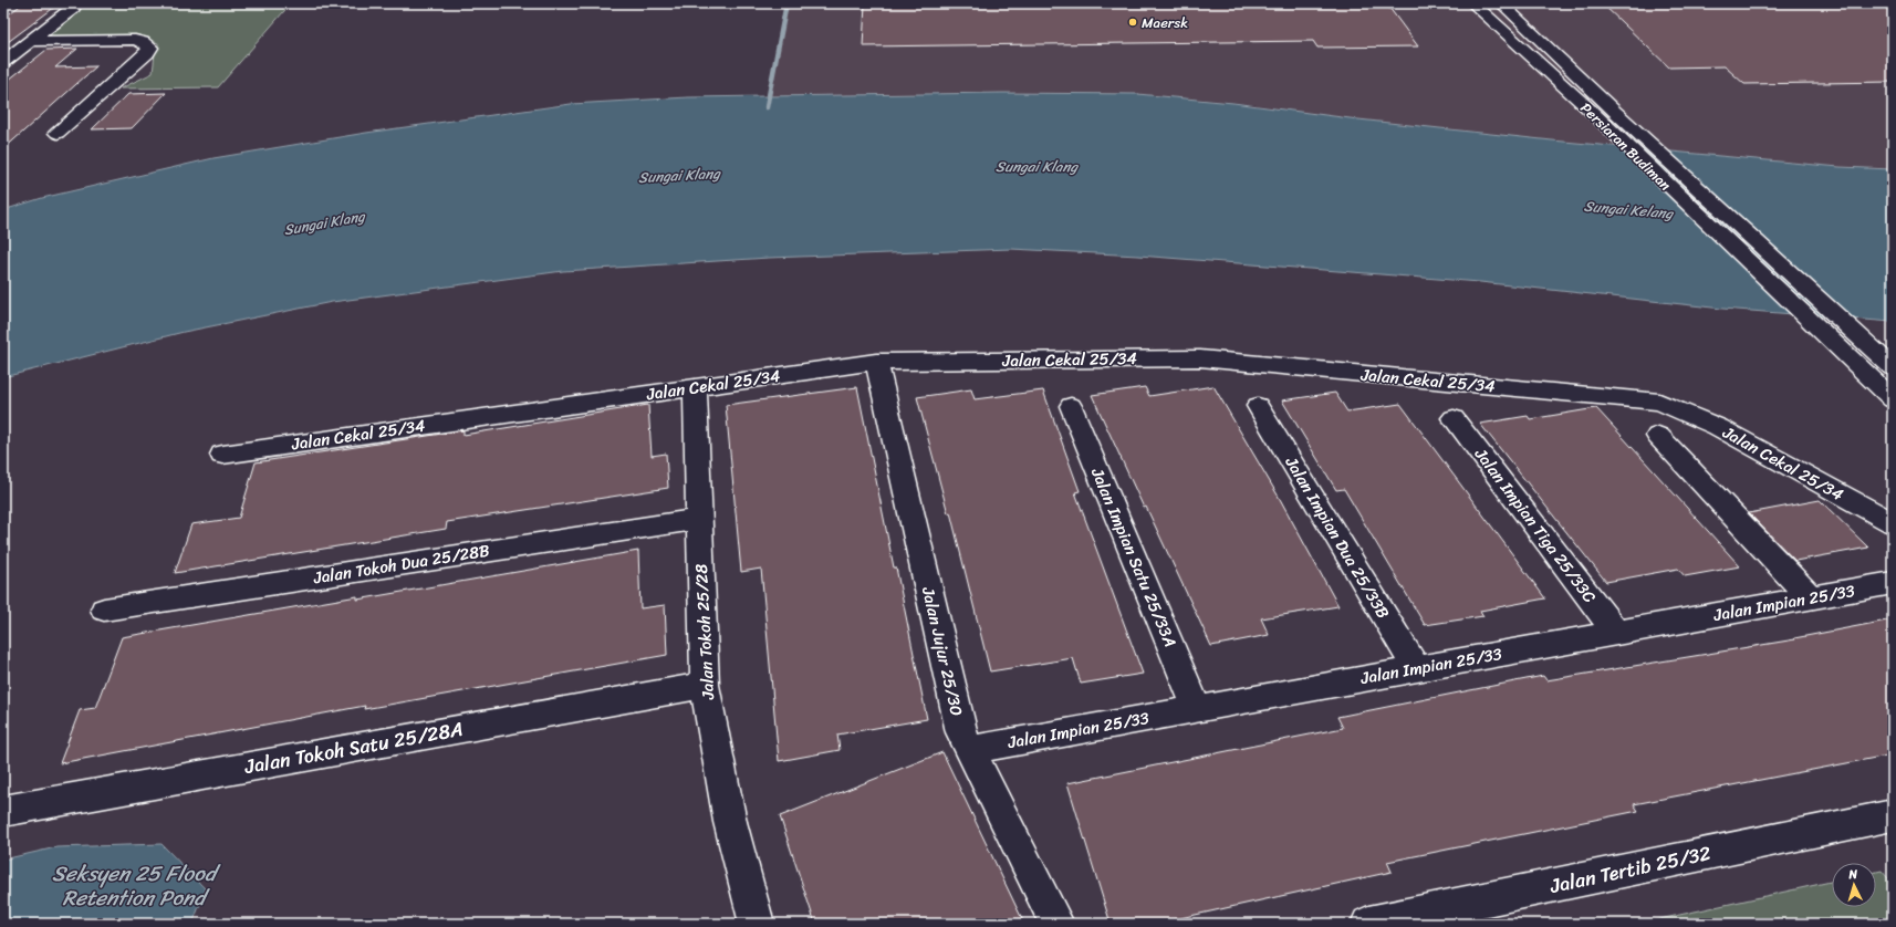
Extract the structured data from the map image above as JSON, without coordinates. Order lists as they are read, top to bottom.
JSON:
{
  "streets": {
    "street": [
      "Persiaran Budiman",
      "Jalan Cekal 25/34",
      "Jalan Impian Tiga 25/33C",
      "Jalan Impian Dua 25/33B",
      "Jalan Impian Satu 25/33A",
      "Jalan Tokoh Dua 25/28B",
      "Jalan Impian 25/33",
      "Jalan Tokoh 25/28",
      "Jalan Jujur 25/30",
      "Jalan Tokoh Satu 25/28A",
      "Jalan Tertib 25/32"
    ]
  },
  "crossings": [
    ["Jalan Cekal 25/34", "Jalan Tokoh 25/28"],
    ["Jalan Cekal 25/34", "Jalan Jujur 25/30"],
    ["Jalan Impian Tiga 25/33C", "Jalan Impian 25/33"],
    ["Jalan Impian Dua 25/33B", "Jalan Impian 25/33"],
    ["Jalan Impian Satu 25/33A", "Jalan Impian 25/33"],
    ["Jalan Tokoh Dua 25/28B", "Jalan Tokoh 25/28"],
    ["Jalan Impian 25/33", "Jalan Jujur 25/30"],
    ["Jalan Tokoh 25/28", "Jalan Tokoh Satu 25/28A"]
  ],
  "water": ["Sungai Klang", "Sungai Kelang", "Seksyen 25 Flood Retention Pond"],
  "places": ["Maersk"],
  "north": "top"
}
